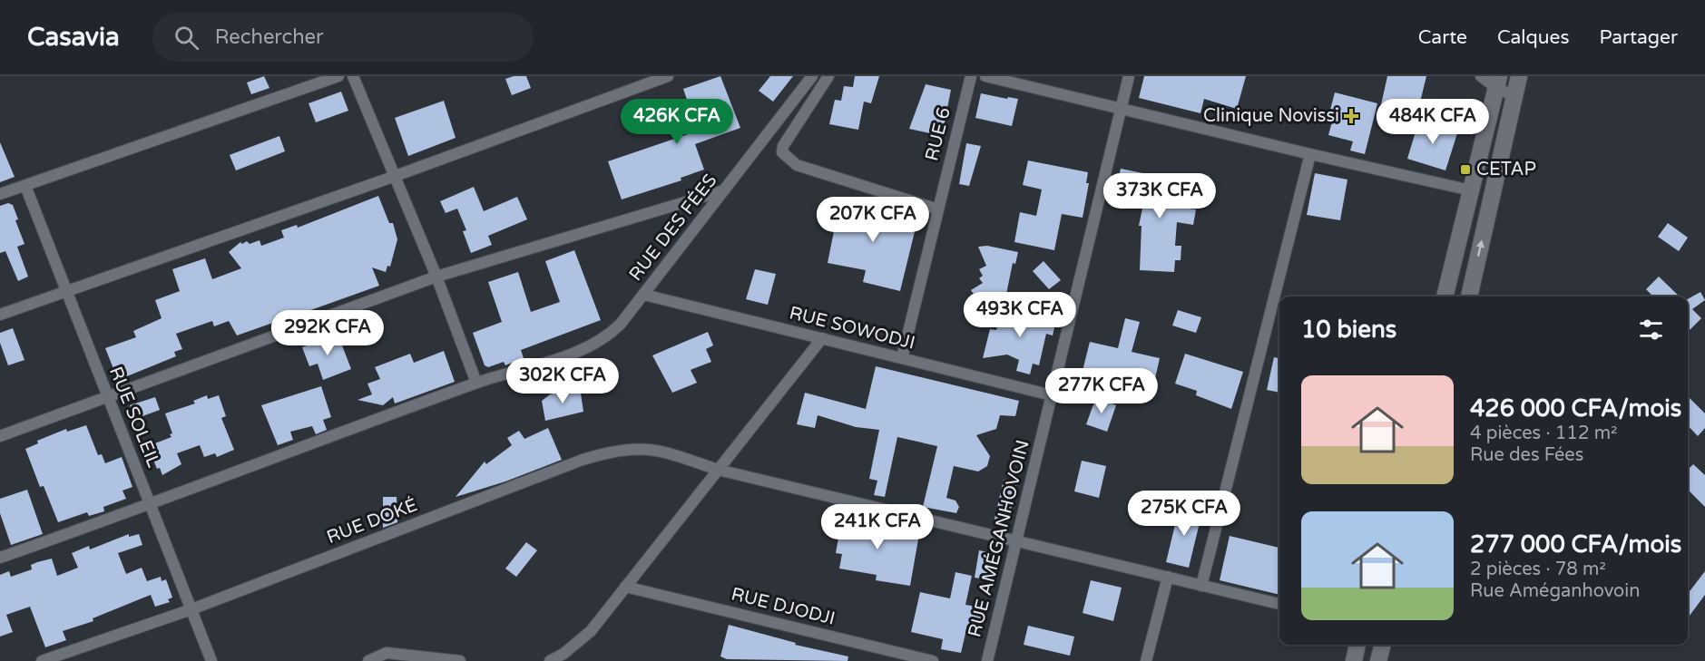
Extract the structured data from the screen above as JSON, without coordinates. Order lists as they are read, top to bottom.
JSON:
{
  "streets": {
    "street": [
      "RUE 6",
      "RUE DES FÉES",
      "RUE SOWODJI",
      "RUE SOLEIL",
      "RUE DOKÉ",
      "RUE AMÉGANHOVOIN",
      "RUE DJODJI"
    ]
  },
  "crossings": [
    ["RUE 6", "RUE SOWODJI"],
    ["RUE DES FÉES", "RUE SOWODJI"],
    ["RUE SOWODJI", "RUE AMÉGANHOVOIN"],
    ["RUE SOLEIL", "RUE DOKÉ"],
    ["RUE DOKÉ", "RUE AMÉGANHOVOIN"]
  ],
  "places": {
    "health": ["Clinique Novissi"],
    "transit": ["CETAP"]
  },
  "page": {
    "header": "Casavia",
    "search": "Rechercher",
    "nav": ["Carte", "Calques", "Partager"],
    "price": [
      "426K CFA",
      "484K CFA",
      "373K CFA",
      "207K CFA",
      "493K CFA",
      "292K CFA",
      "302K CFA",
      "277K CFA",
      "275K CFA",
      "241K CFA"
    ],
    "heading": "10 biens",
    "list": [
      {
        "name": "426 000 CFA/mois",
        "note": "4 pièces · 112 m² · Rue des Fées"
      },
      {
        "name": "277 000 CFA/mois",
        "note": "2 pièces · 78 m² · Rue Améganhovoin"
      }
    ]
  }
}
